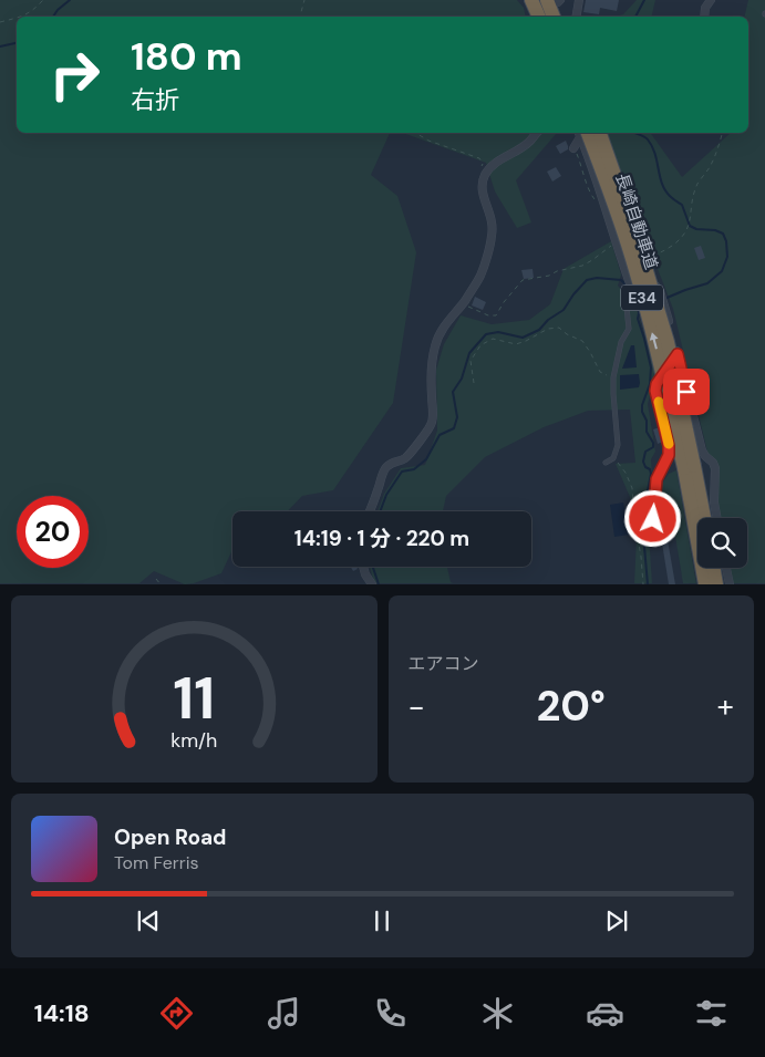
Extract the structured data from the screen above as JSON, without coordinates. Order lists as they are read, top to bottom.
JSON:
{
  "streets": {
    "highway": ["長崎自動車道", "E34"]
  },
  "page": {
    "turn": ["180 m", "右折"],
    "limit": "20",
    "trip": "14:19 · 1 分 · 220 m",
    "tile": "エアコン",
    "heat": ["−", "20°", "+"],
    "song": ["Open Road", "Tom Ferris"],
    "tabs": "14:18",
    "gauge": ["11", "km/h"]
  }
}
